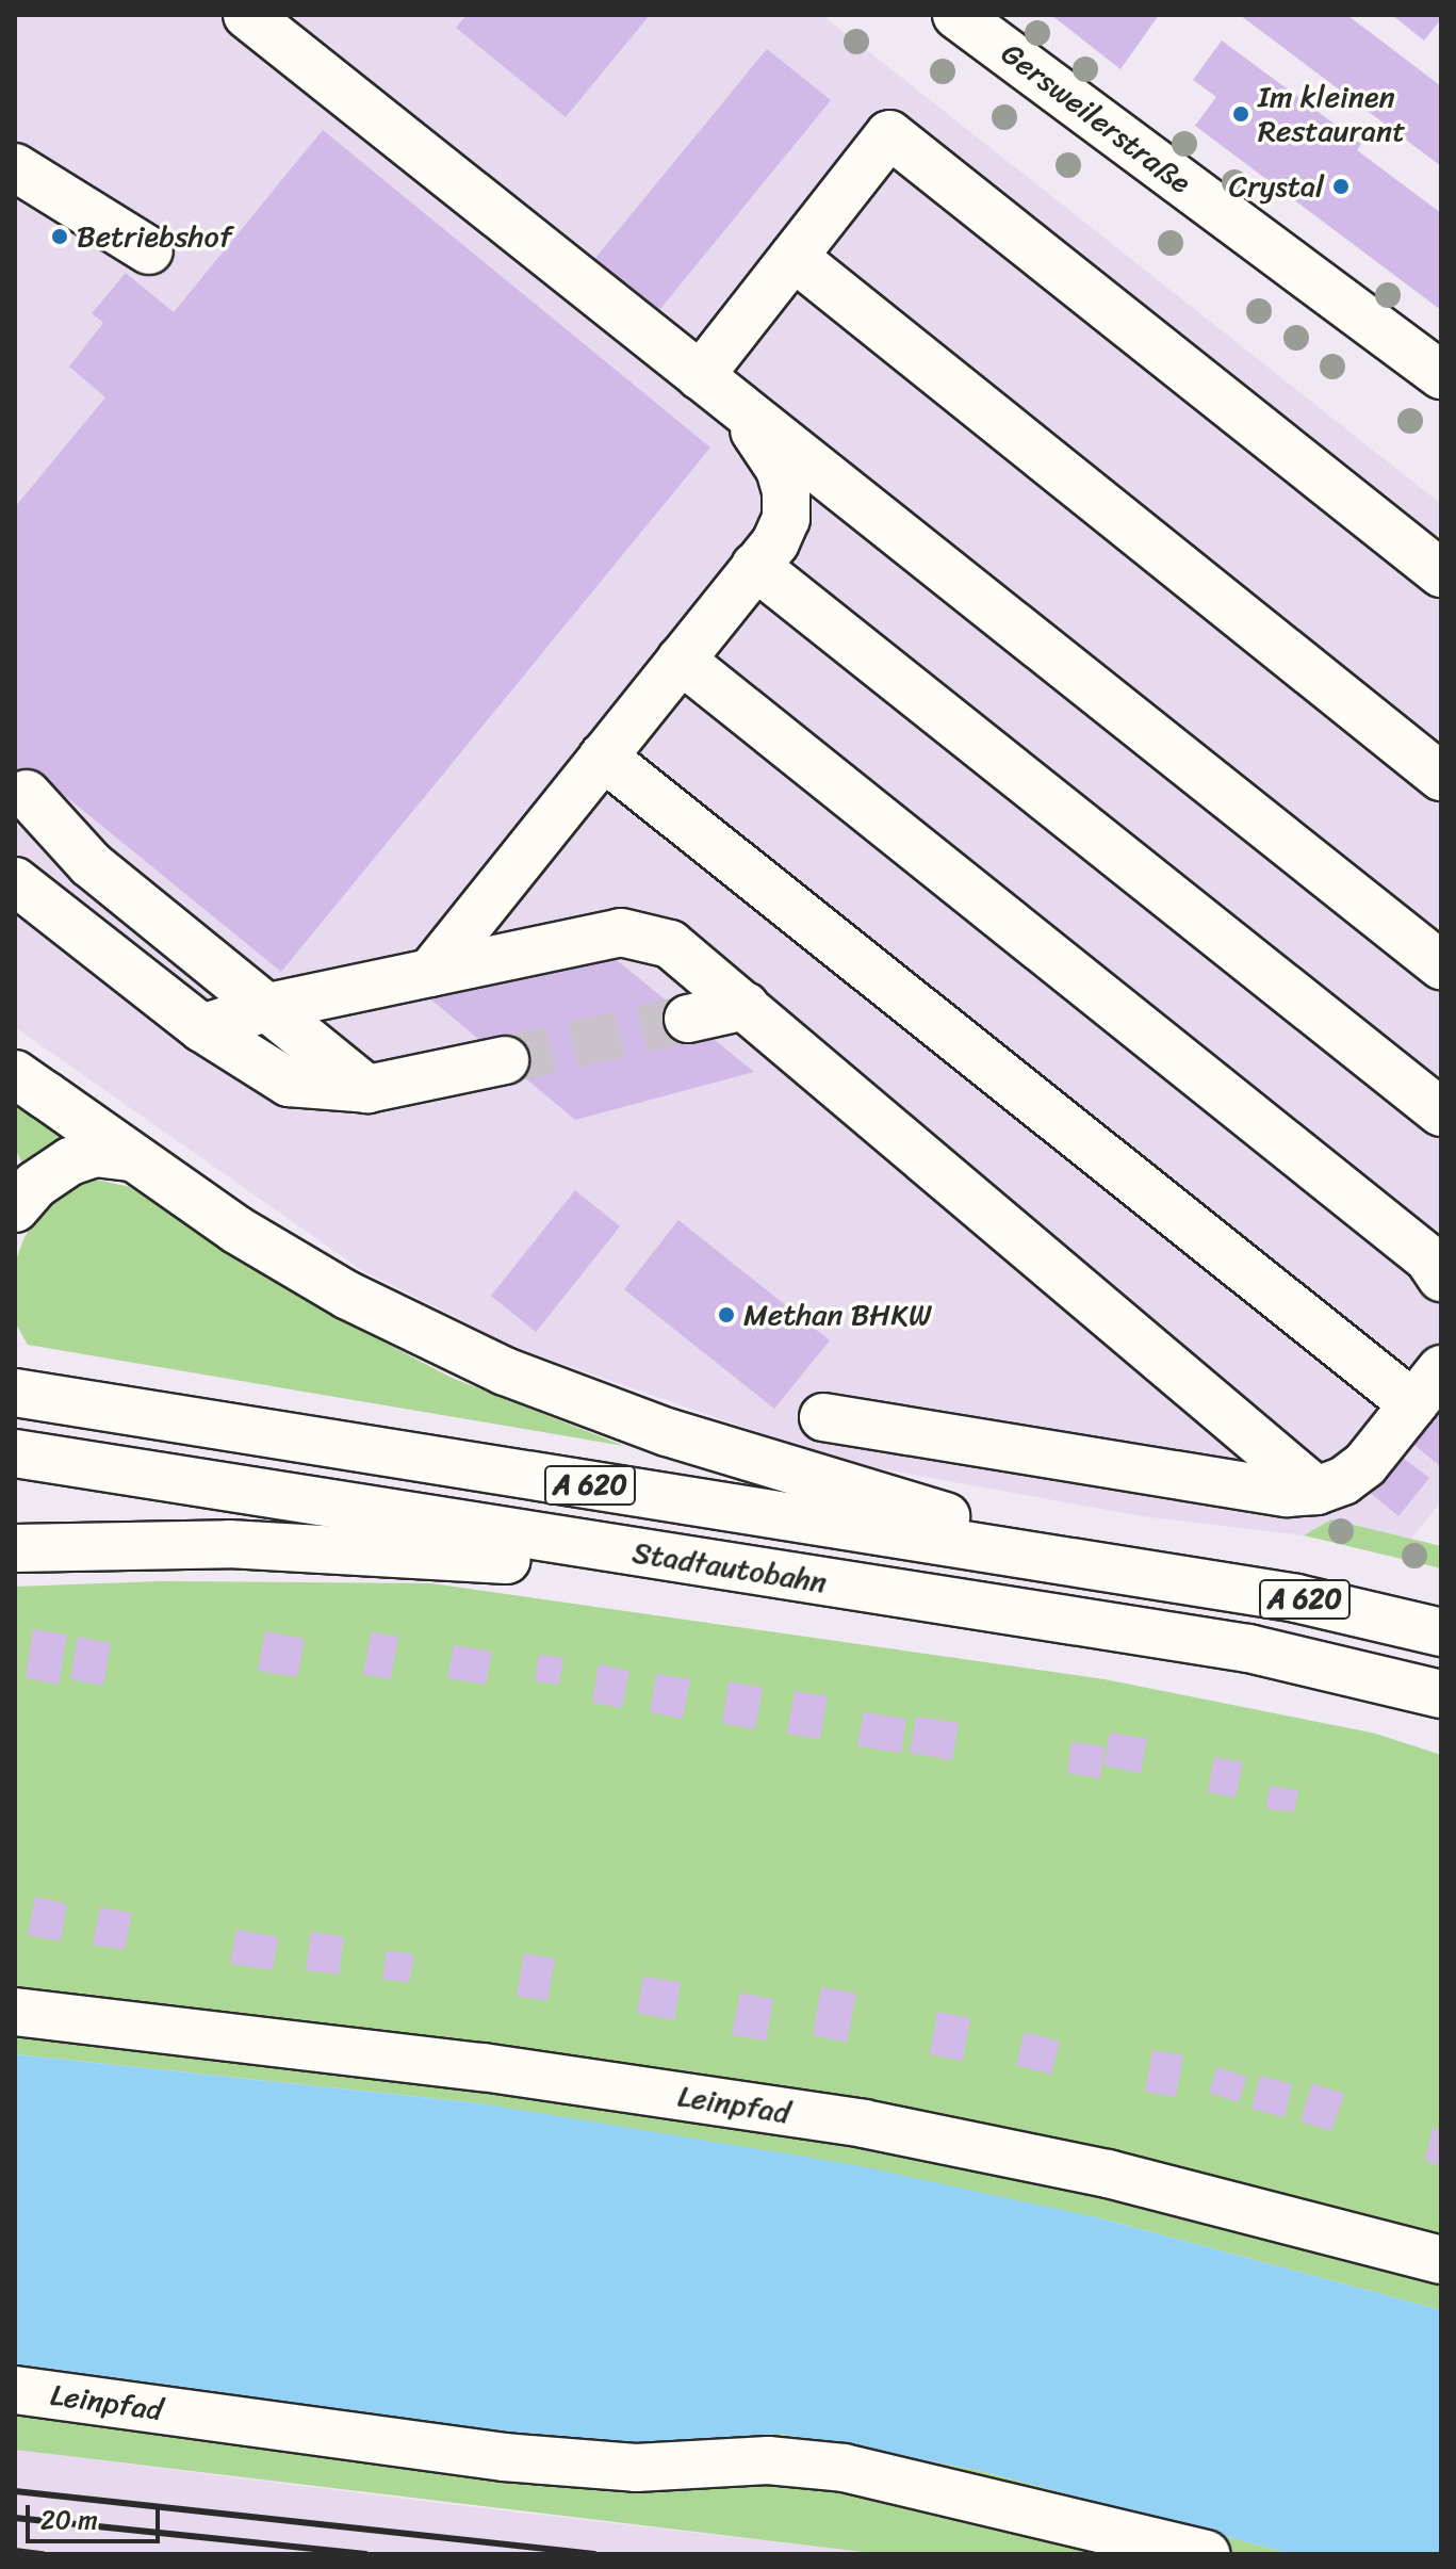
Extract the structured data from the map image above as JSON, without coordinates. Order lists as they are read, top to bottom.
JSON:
{
  "streets": {
    "main road": [
      "Gersweilerstraße",
      "A 620",
      "Stadtautobahn",
      "Leinpfad"
    ]
  },
  "places": [
    "Im kleinen Restaurant",
    "Crystal",
    "Betriebshof",
    "Methan BHKW"
  ],
  "scale_bar": "20 m"
}
